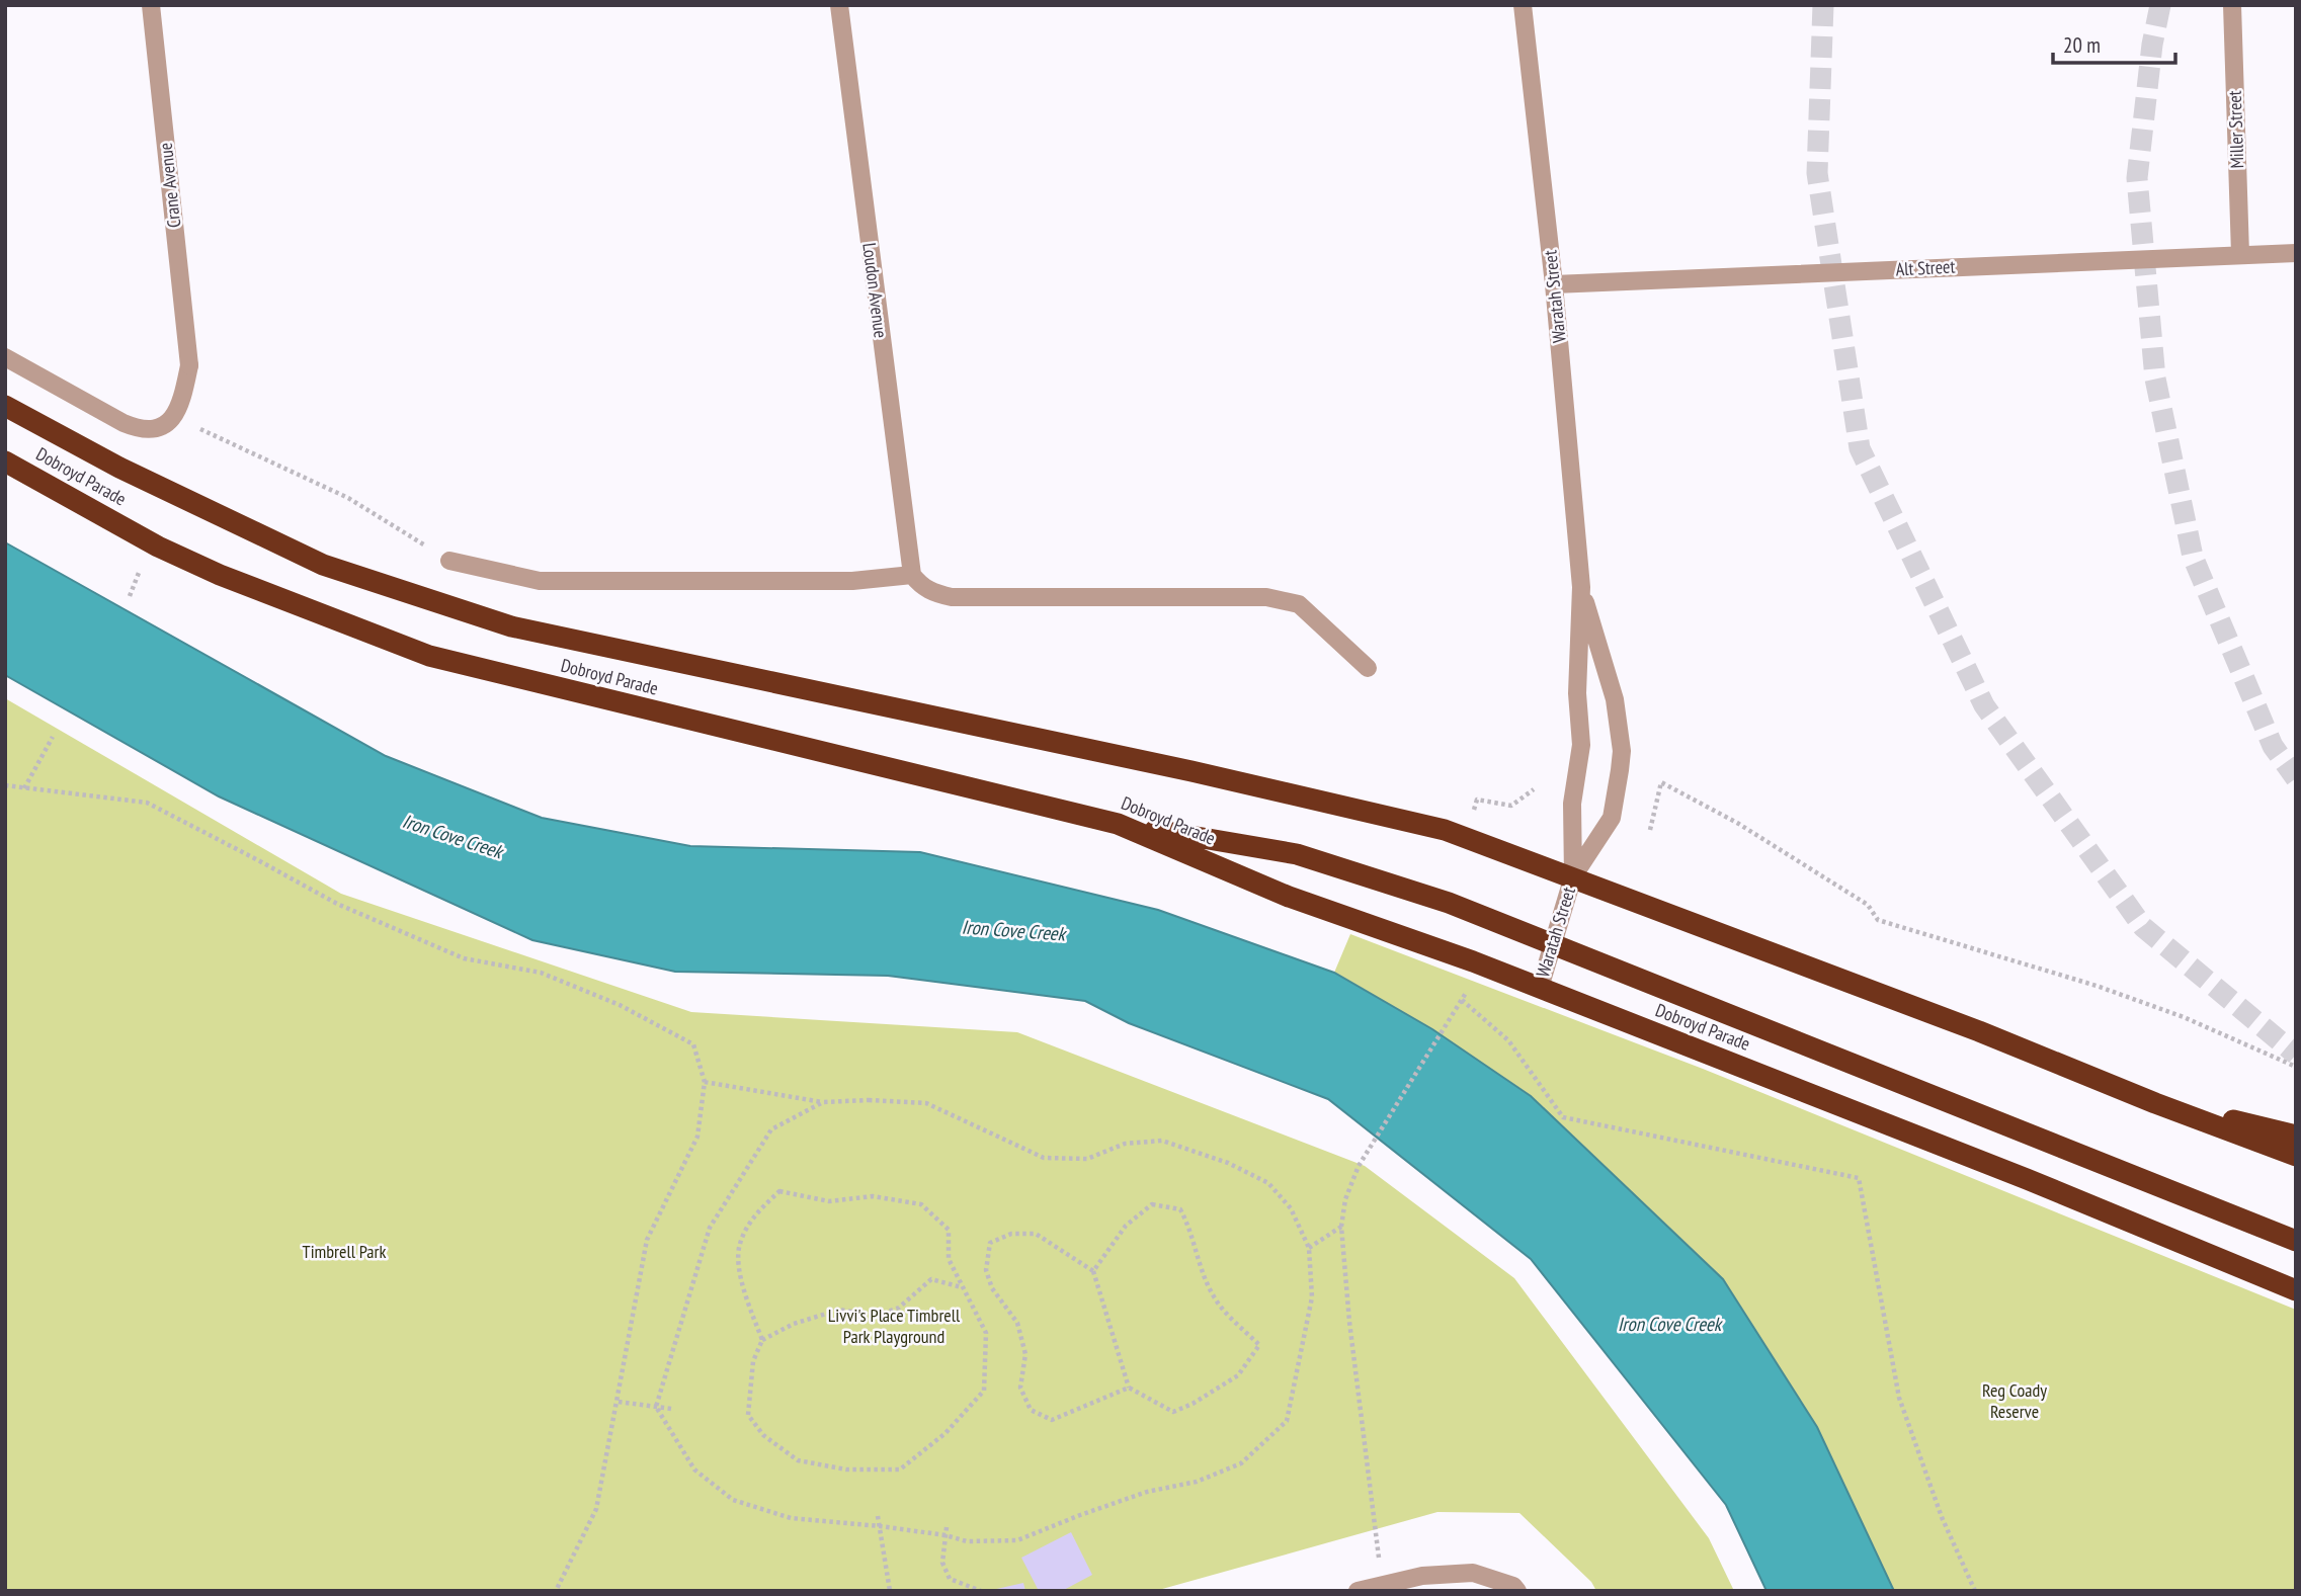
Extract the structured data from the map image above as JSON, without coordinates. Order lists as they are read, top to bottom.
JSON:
{
  "streets": {
    "highway": ["Dobroyd Parade"],
    "street": [
      "Miller Street",
      "Crane Avenue",
      "Alt Street",
      "Loudon Avenue",
      "Waratah Street"
    ]
  },
  "crossings": [
    ["Miller Street", "Alt Street"],
    ["Alt Street", "Waratah Street"],
    ["Waratah Street", "Dobroyd Parade"]
  ],
  "water": ["Iron Cove Creek"],
  "parks": ["Timbrell Park", "Livvi's Place Timbrell Park Playground", "Reg Coady Reserve"],
  "scale_bar": "20 m"
}
